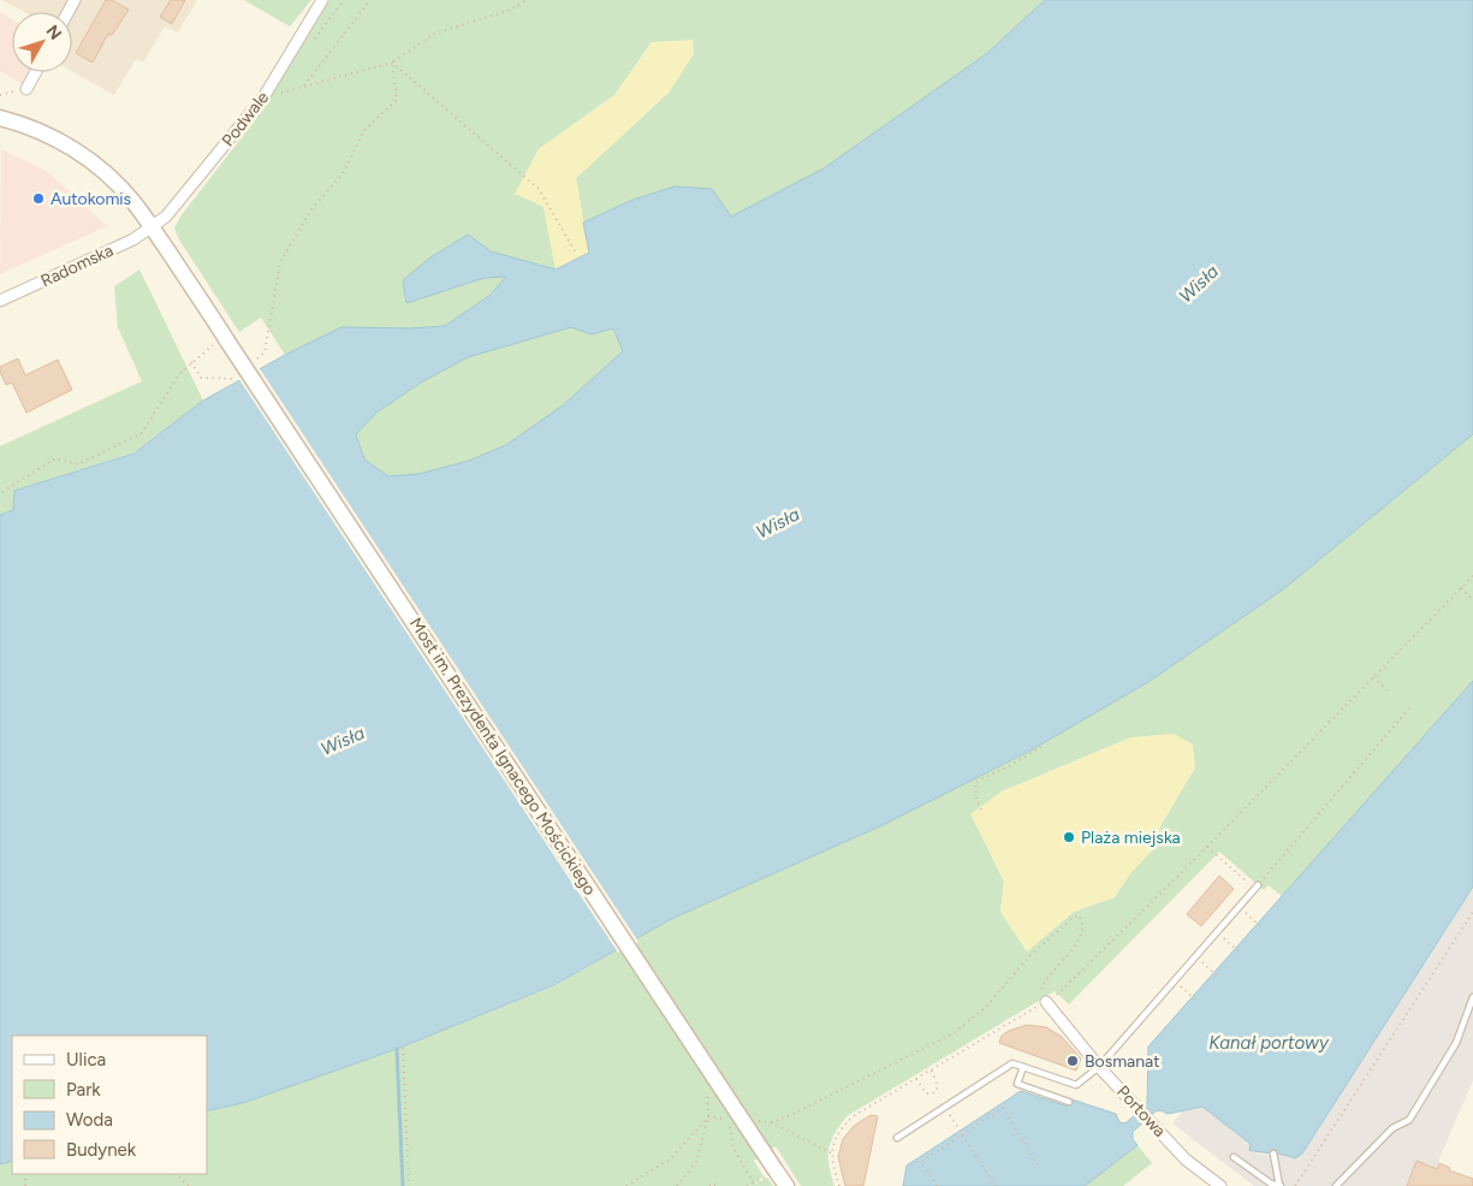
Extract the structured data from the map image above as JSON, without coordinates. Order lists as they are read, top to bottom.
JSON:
{
  "streets": {
    "main road": ["Most im. Prezydenta Ignacego Mościckiego"],
    "street": ["Podwale", "Radomska", "Portowa"]
  },
  "crossings": [
    ["Podwale", "Radomska"]
  ],
  "water": ["Wisła", "Kanał portowy"],
  "places": ["Autokomis", "Plaża miejska", "Bosmanat"],
  "legend": [
    "Ulica",
    "Park",
    "Woda",
    "Budynek"
  ],
  "north": "top right"
}
